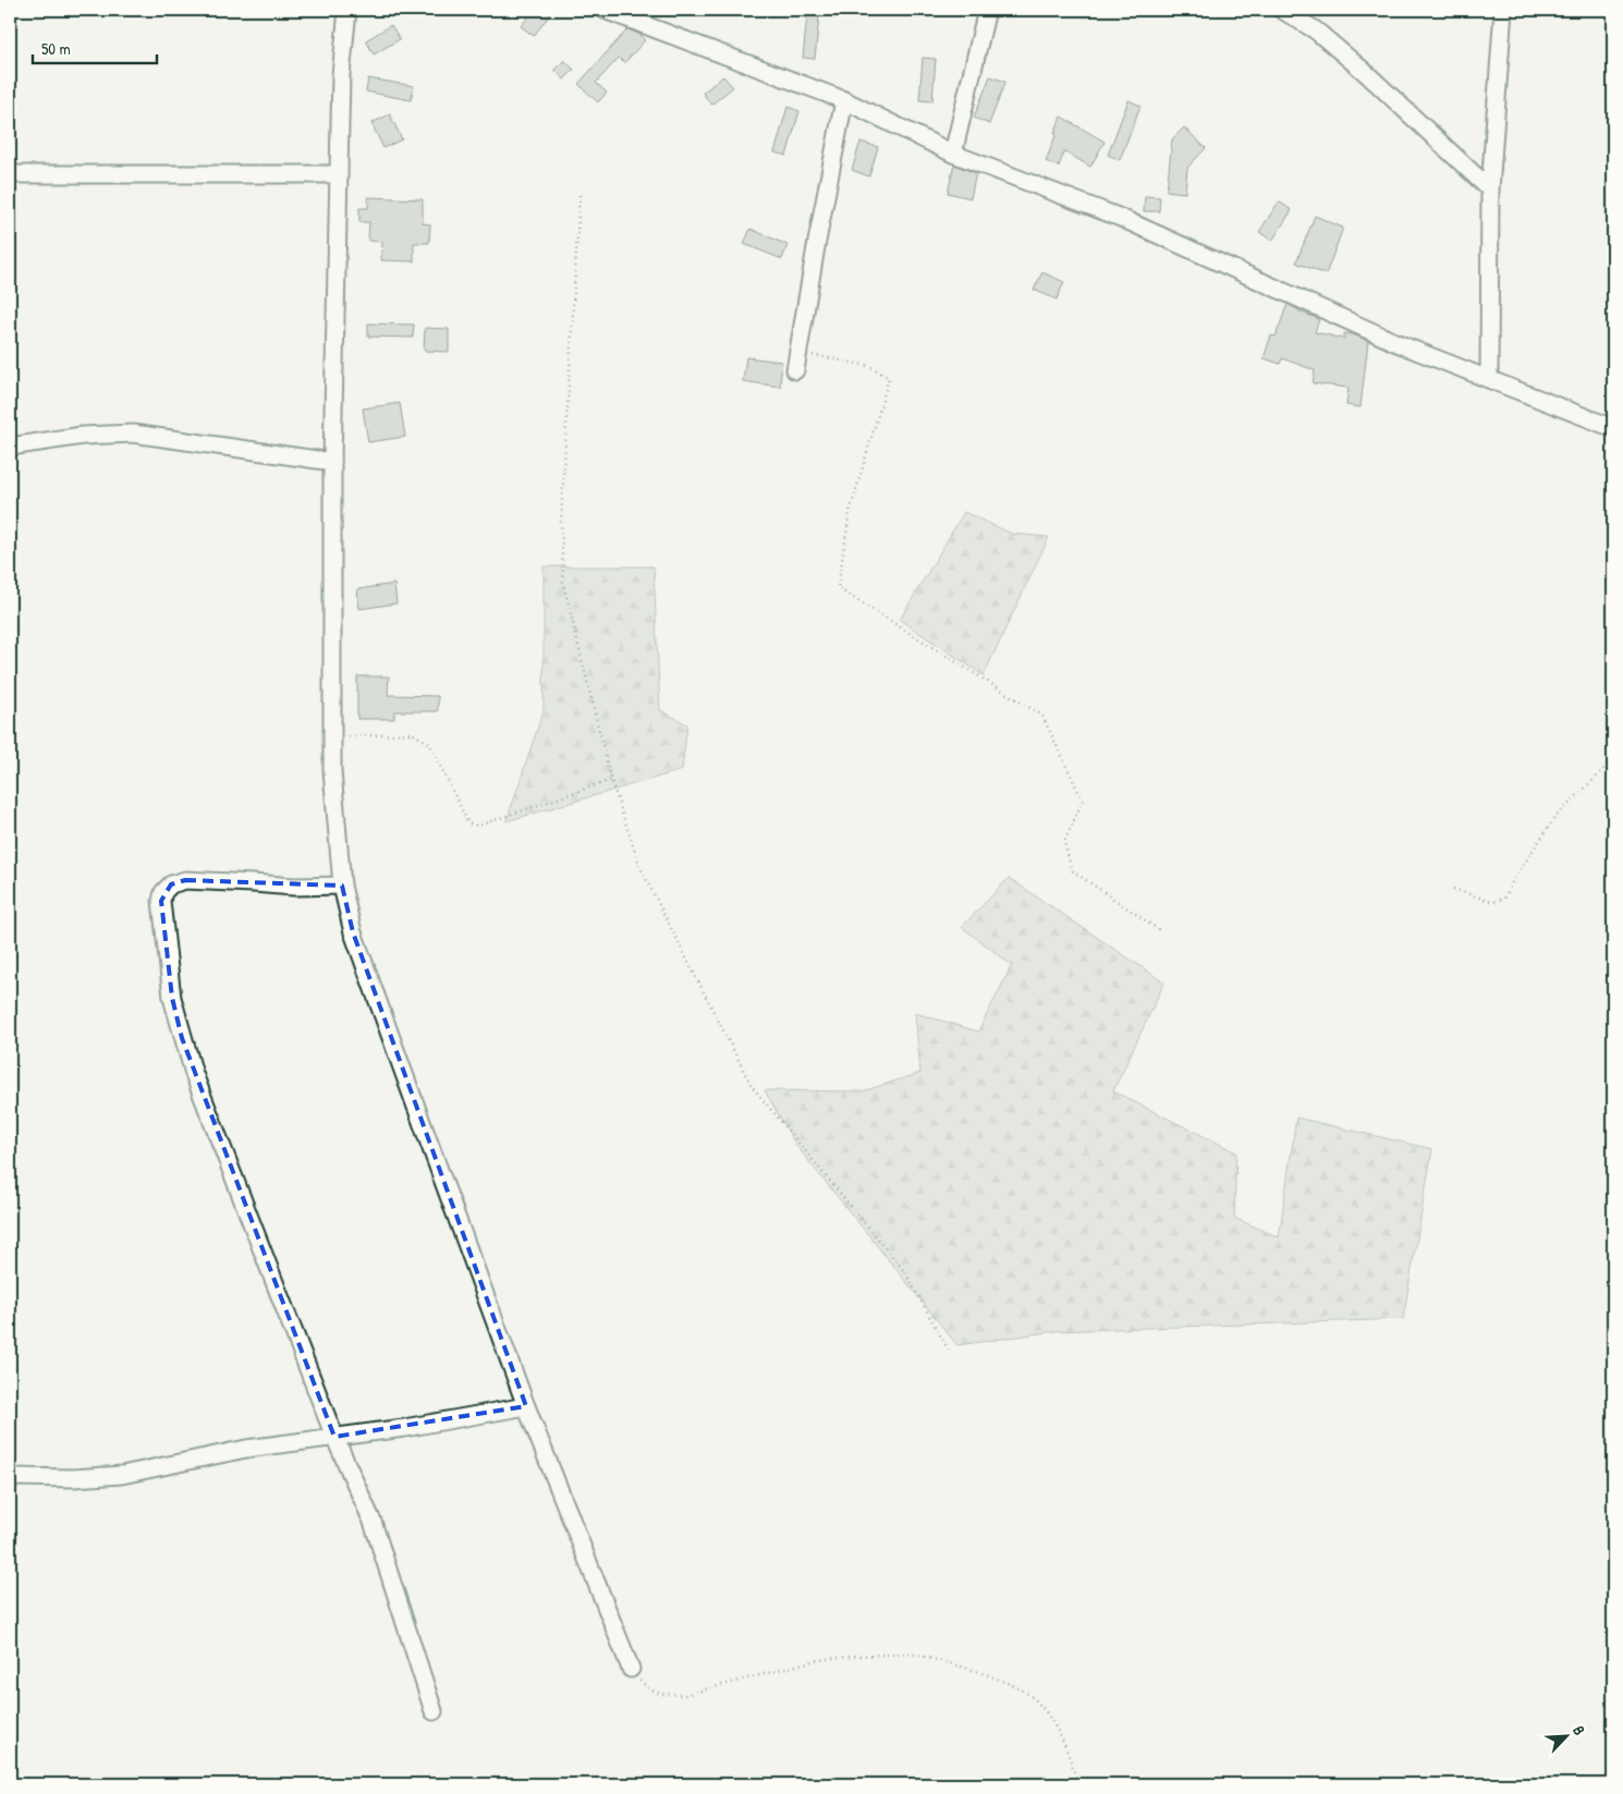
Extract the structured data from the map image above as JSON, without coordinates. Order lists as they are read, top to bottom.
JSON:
{
  "scale_bar": "50 m",
  "north": "top right"
}
